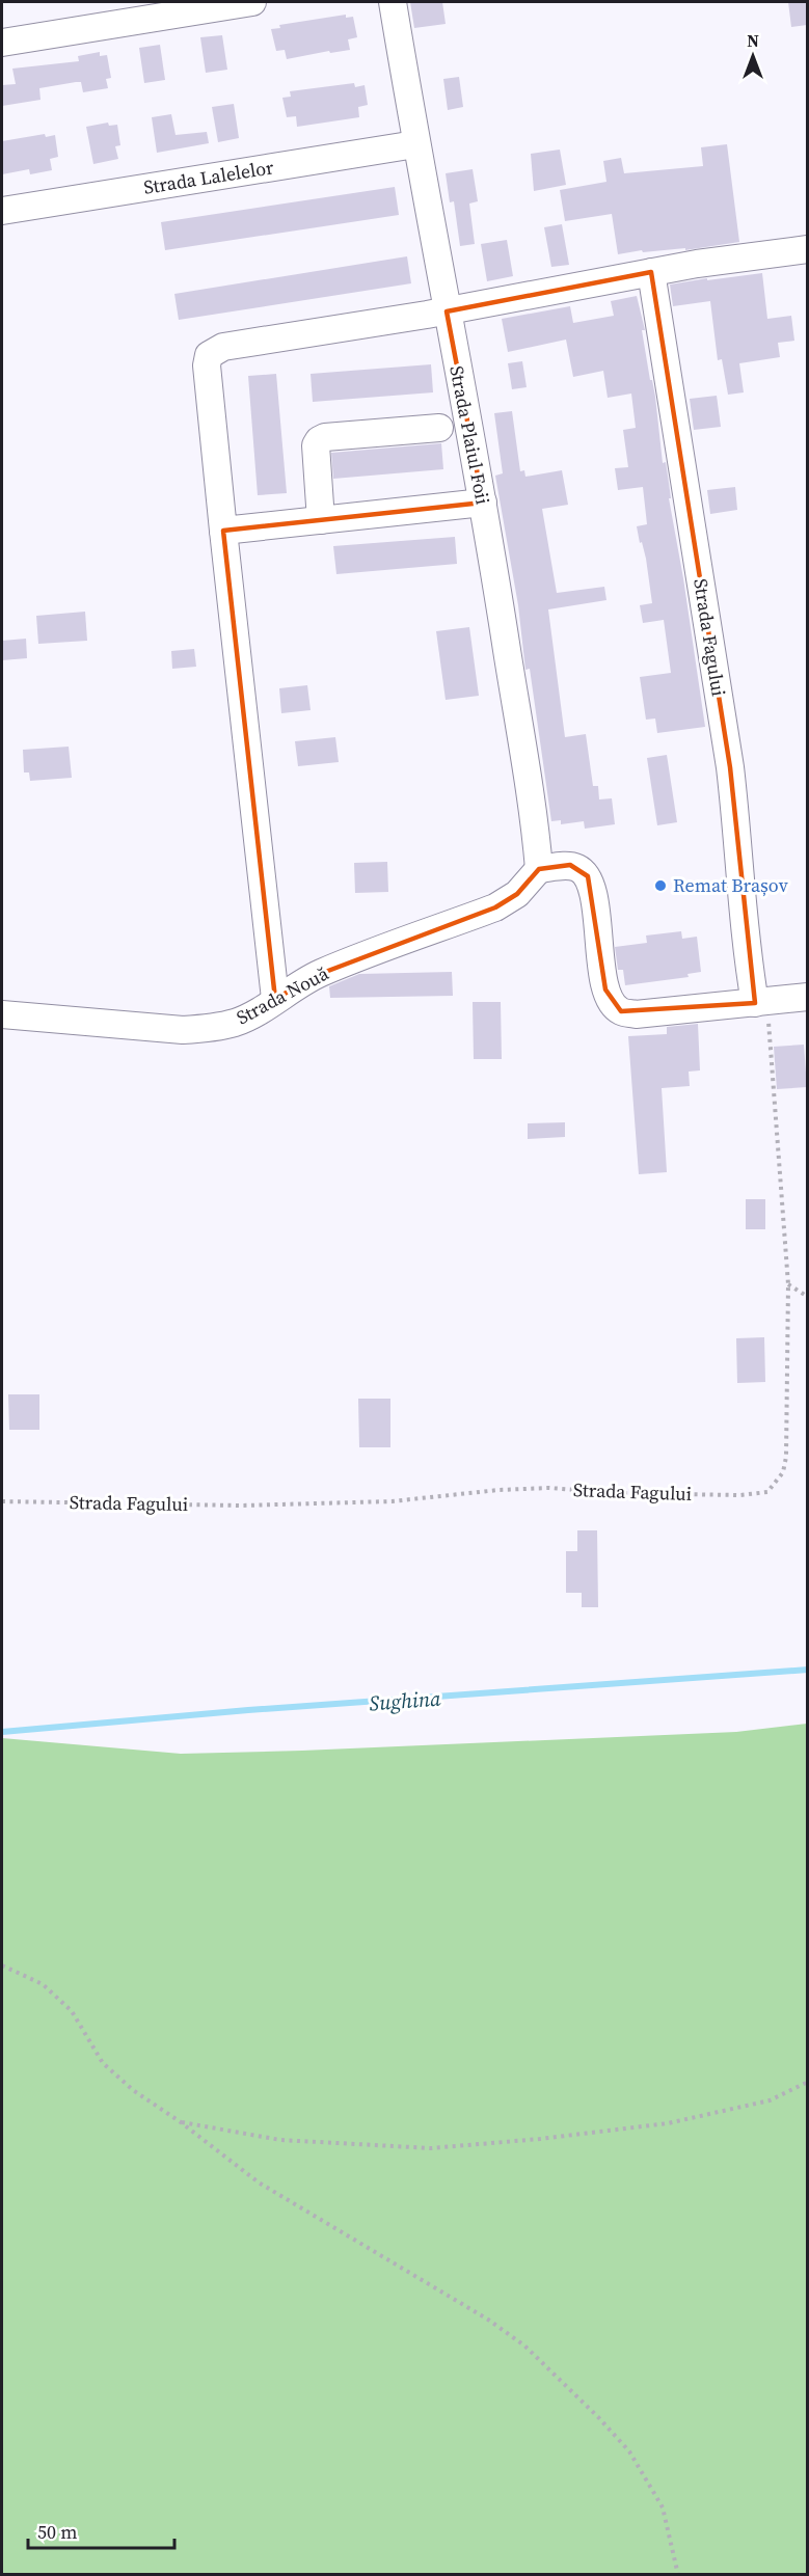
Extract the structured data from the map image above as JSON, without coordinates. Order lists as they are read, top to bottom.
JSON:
{
  "streets": {
    "street": [
      "Strada Lalelelor",
      "Strada Plaiul Foii",
      "Strada Fagului",
      "Strada Nouă"
    ]
  },
  "crossings": [
    ["Strada Lalelelor", "Strada Plaiul Foii"],
    ["Strada Plaiul Foii", "Strada Nouă"]
  ],
  "water": ["Sughina"],
  "places": ["Remat Brașov"],
  "scale_bar": "50 m",
  "north": "top"
}
